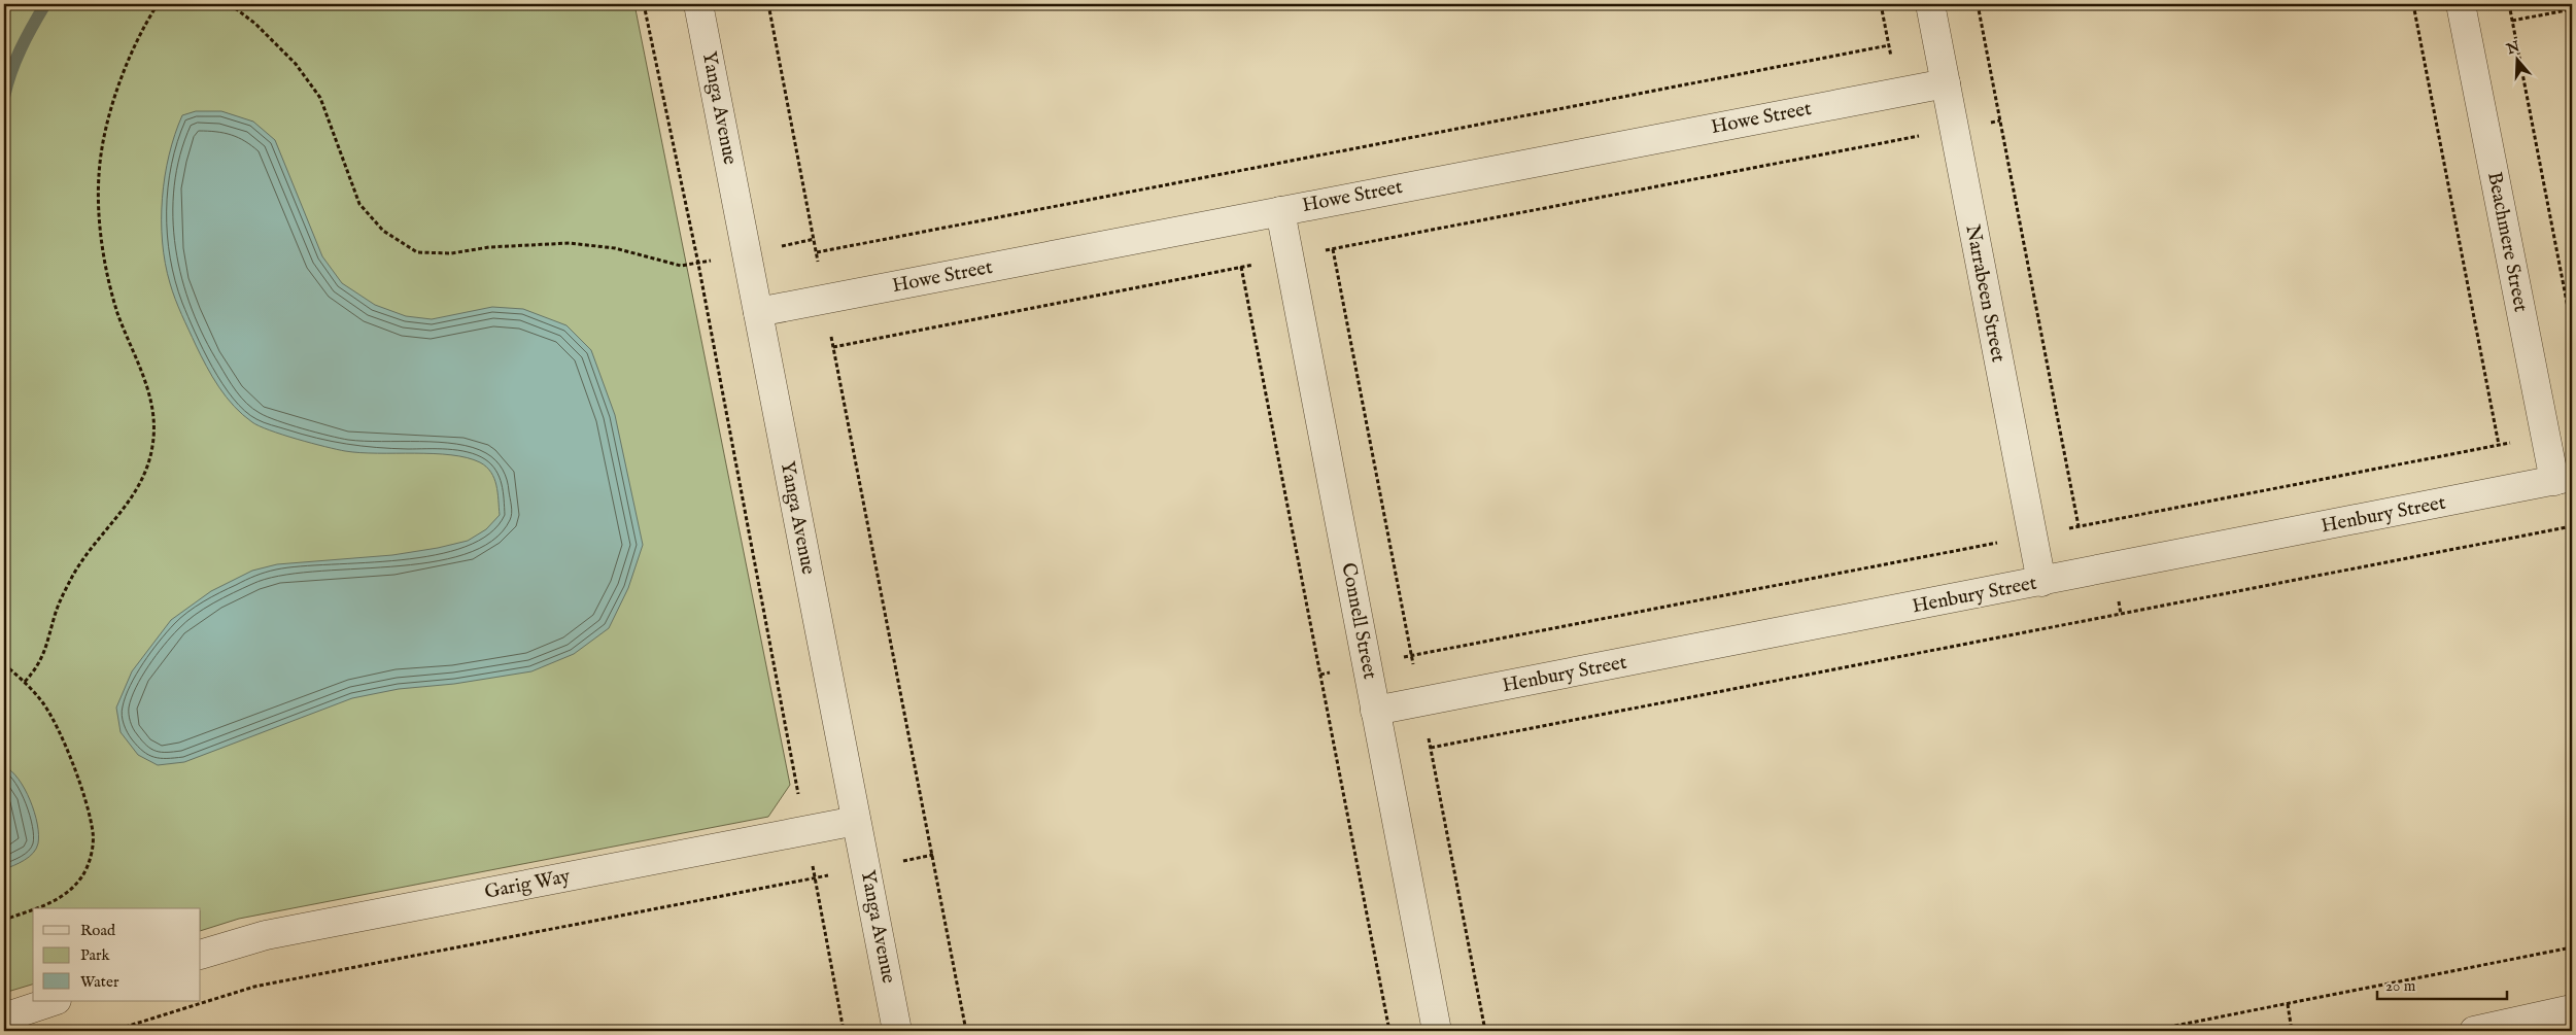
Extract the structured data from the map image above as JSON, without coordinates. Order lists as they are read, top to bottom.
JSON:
{
  "streets": {
    "street": [
      "Yanga Avenue",
      "Howe Street",
      "Beachmere Street",
      "Narrabeen Street",
      "Henbury Street",
      "Connell Street",
      "Garig Way"
    ]
  },
  "crossings": [
    ["Yanga Avenue", "Howe Street"],
    ["Yanga Avenue", "Garig Way"],
    ["Howe Street", "Narrabeen Street"],
    ["Howe Street", "Connell Street"],
    ["Beachmere Street", "Henbury Street"],
    ["Narrabeen Street", "Henbury Street"],
    ["Henbury Street", "Connell Street"]
  ],
  "legend": ["Road", "Park", "Water"],
  "scale_bar": "20 m",
  "north": "top"
}
